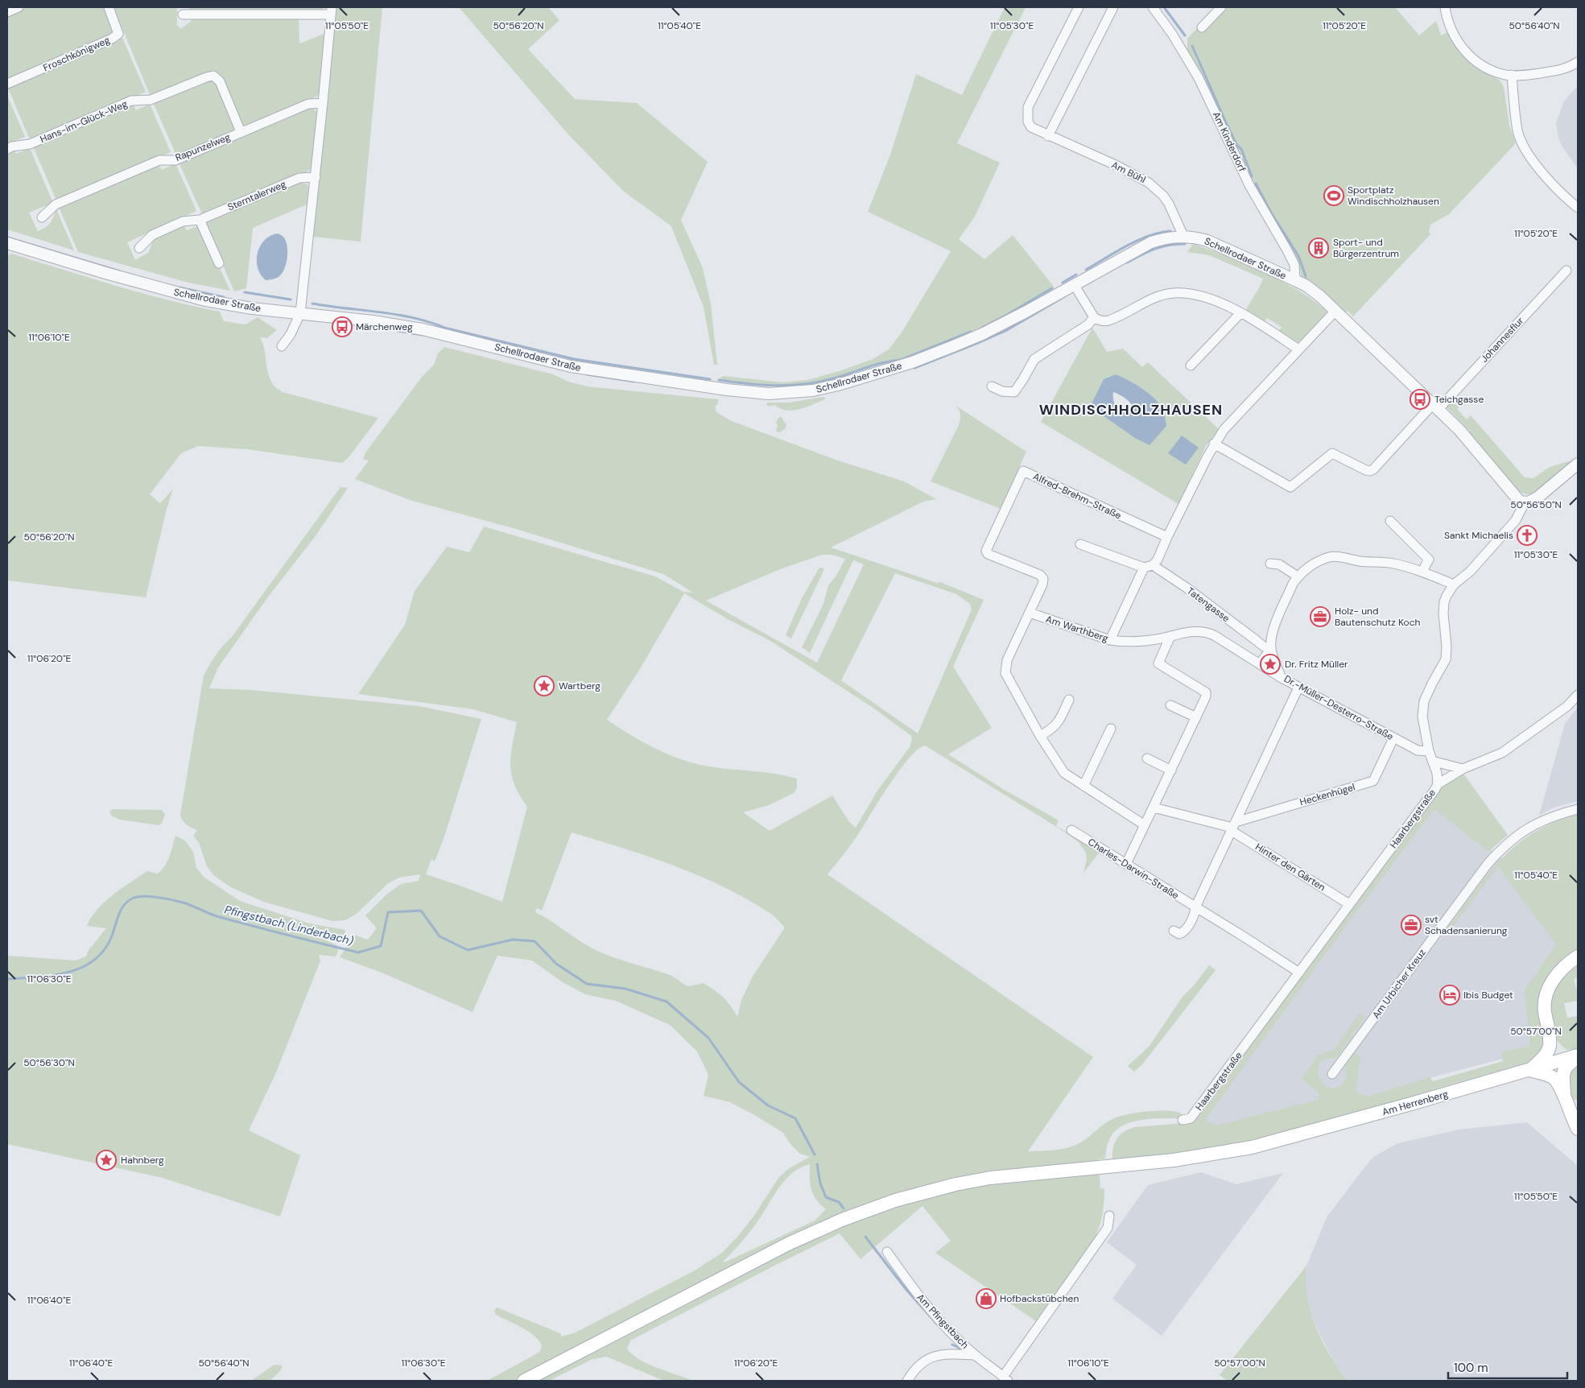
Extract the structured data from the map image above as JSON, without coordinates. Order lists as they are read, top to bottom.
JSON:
{
  "streets": {
    "main road": ["Am Herrenberg"],
    "street": [
      "Froschkönigweg",
      "Hans-im-Glück-Weg",
      "Am Kinderdorf",
      "Rapunzelweg",
      "Am Bühl",
      "Sterntalerweg",
      "Schellrodaer Straße",
      "Johannesflur",
      "Alfred-Brehm-Straße",
      "Tatengasse",
      "Am Warthberg",
      "Dr.-Müller-Desterro-Straße",
      "Heckenhügel",
      "Haarbergstraße",
      "Hinter den Gärten",
      "Charles-Darwin-Straße",
      "Am Urbicher Kreuz",
      "Am Pfingstbach"
    ]
  },
  "crossings": [
    ["Hans-im-Glück-Weg", "Rapunzelweg"],
    ["Am Kinderdorf", "Schellrodaer Straße"],
    ["Am Bühl", "Schellrodaer Straße"],
    ["Schellrodaer Straße", "Johannesflur"],
    ["Schellrodaer Straße", "Haarbergstraße"],
    ["Alfred-Brehm-Straße", "Am Warthberg"],
    ["Tatengasse", "Dr.-Müller-Desterro-Straße"],
    ["Am Warthberg", "Dr.-Müller-Desterro-Straße"],
    ["Dr.-Müller-Desterro-Straße", "Heckenhügel"],
    ["Dr.-Müller-Desterro-Straße", "Haarbergstraße"],
    ["Heckenhügel", "Hinter den Gärten"],
    ["Haarbergstraße", "Hinter den Gärten"],
    ["Haarbergstraße", "Charles-Darwin-Straße"]
  ],
  "districts": ["WINDISCHHOLZHAUSEN"],
  "water": ["Pfingstbach (Linderbach)"],
  "places": {
    "sports": ["Sportplatz Windischholzhausen"],
    "building": ["Sport- und Bürgerzentrum"],
    "bus stop": ["Märchenweg", "Teichgasse"],
    "church": ["Sankt Michaelis"],
    "office": ["Holz- und Bautenschutz Koch", "svt Schadensanierung"],
    "place": ["Dr. Fritz Müller", "Wartberg", "Hahnberg"],
    "hotel": ["Ibis Budget"],
    "shop": ["Hofbackstübchen"]
  },
  "scale_bar": "100 m",
  "coordinates": [
    "11°05'50\"E",
    "11°05'40\"E",
    "11°05'30\"E",
    "11°05'20\"E",
    "50°56'20\"N",
    "50°56'40\"N",
    "11°06'10\"E",
    "50°56'50\"N",
    "11°06'20\"E",
    "11°06'30\"E",
    "50°57'00\"N",
    "50°56'30\"N",
    "11°06'40\"E"
  ]
}
